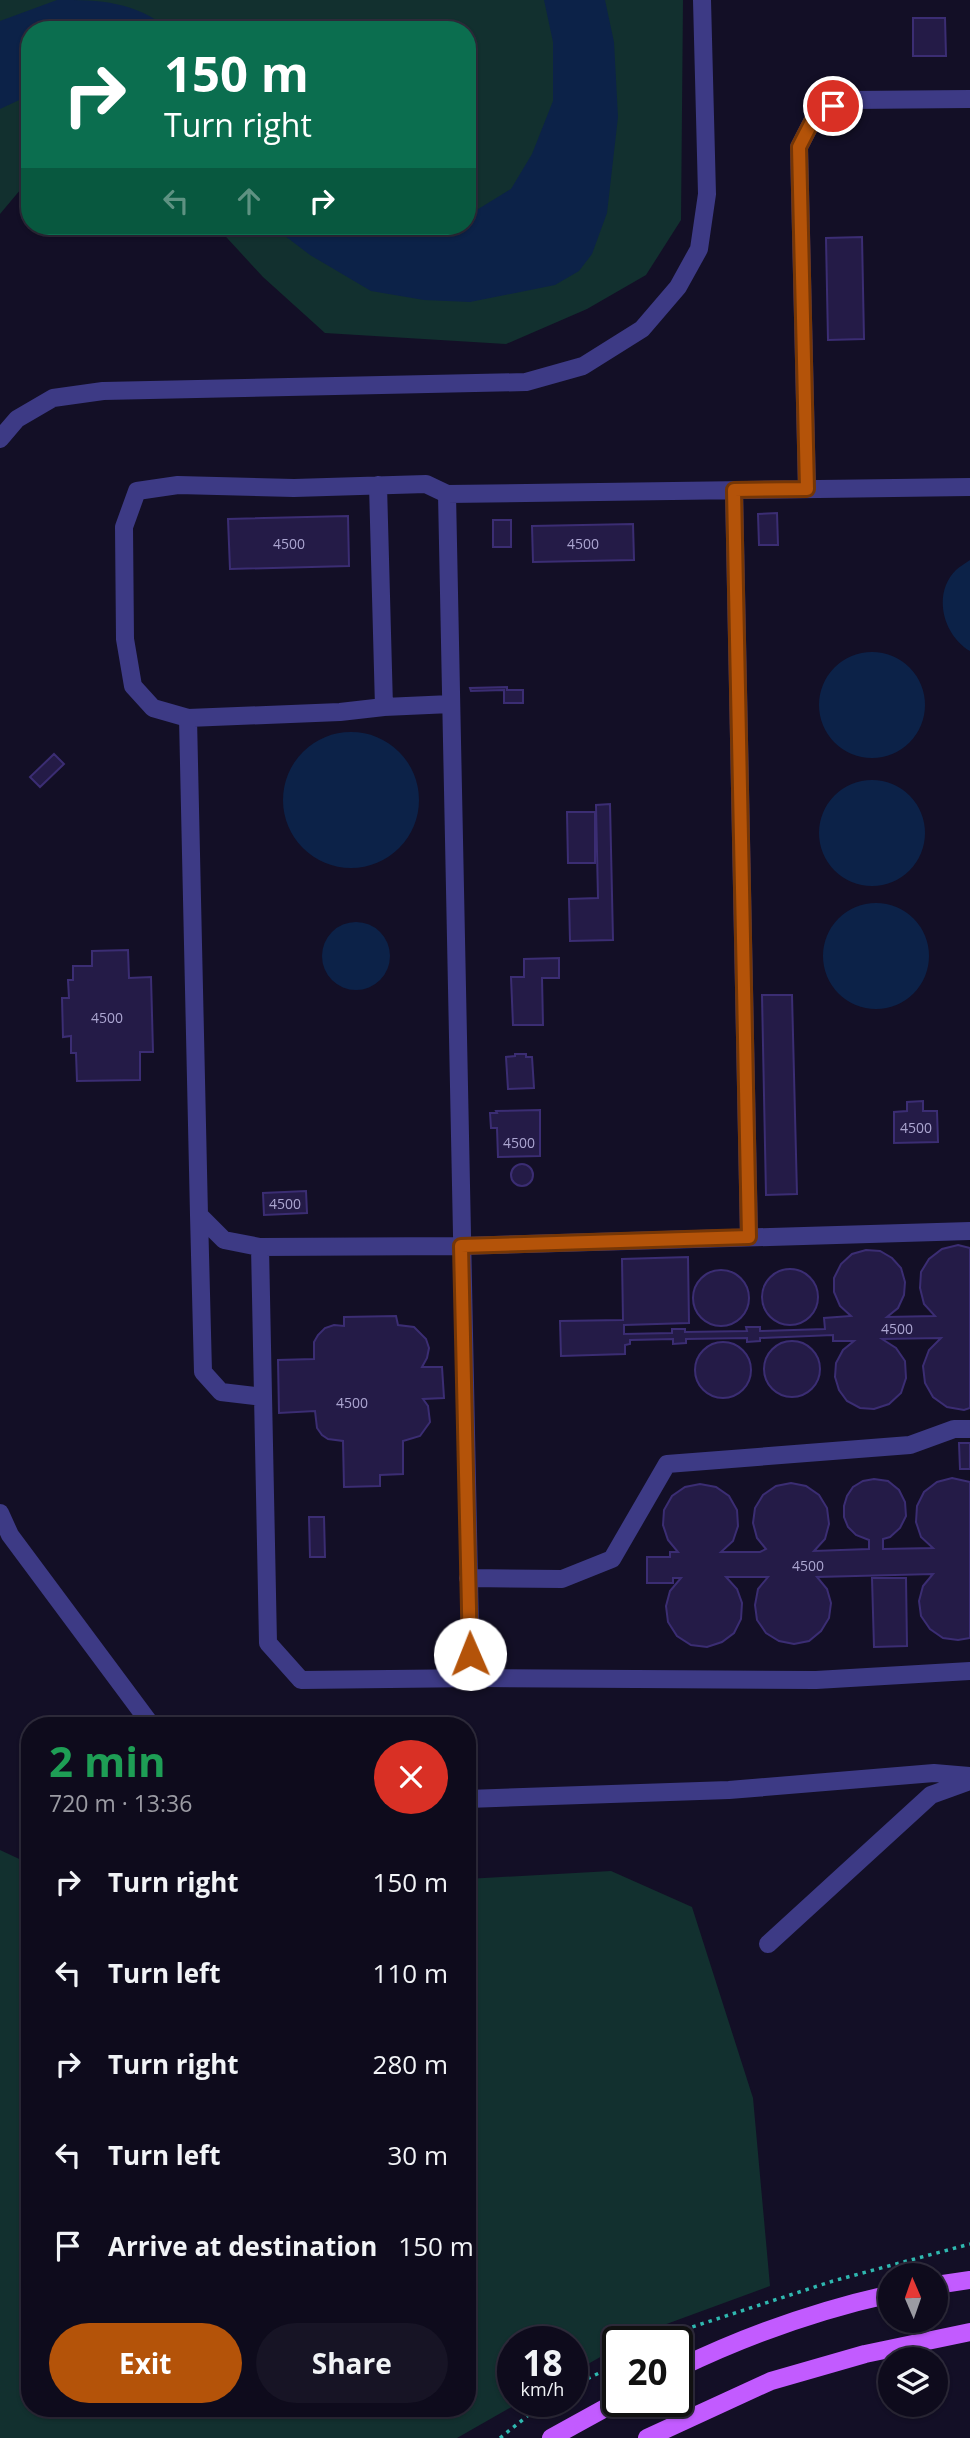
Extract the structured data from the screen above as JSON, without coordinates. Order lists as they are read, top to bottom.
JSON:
{
  "house_numbers": [
    "4500",
    "4500",
    "4500",
    "4500",
    "4500",
    "4500",
    "4500",
    "4500",
    "4500"
  ],
  "north": "top",
  "page": {
    "turn": ["150 m", "Turn right"],
    "heading": ["2 min", "720 m · 13:36"],
    "list": [
      {
        "name": "Turn right",
        "value": "150 m"
      },
      {
        "name": "Turn left",
        "value": "110 m"
      },
      {
        "name": "Turn right",
        "value": "280 m"
      },
      {
        "name": "Turn left",
        "value": "30 m"
      },
      {
        "name": "Arrive at destination",
        "value": "150 m"
      }
    ],
    "buttons": ["Exit", "Share"],
    "speed": "18 km/h",
    "limit": "20"
  }
}
